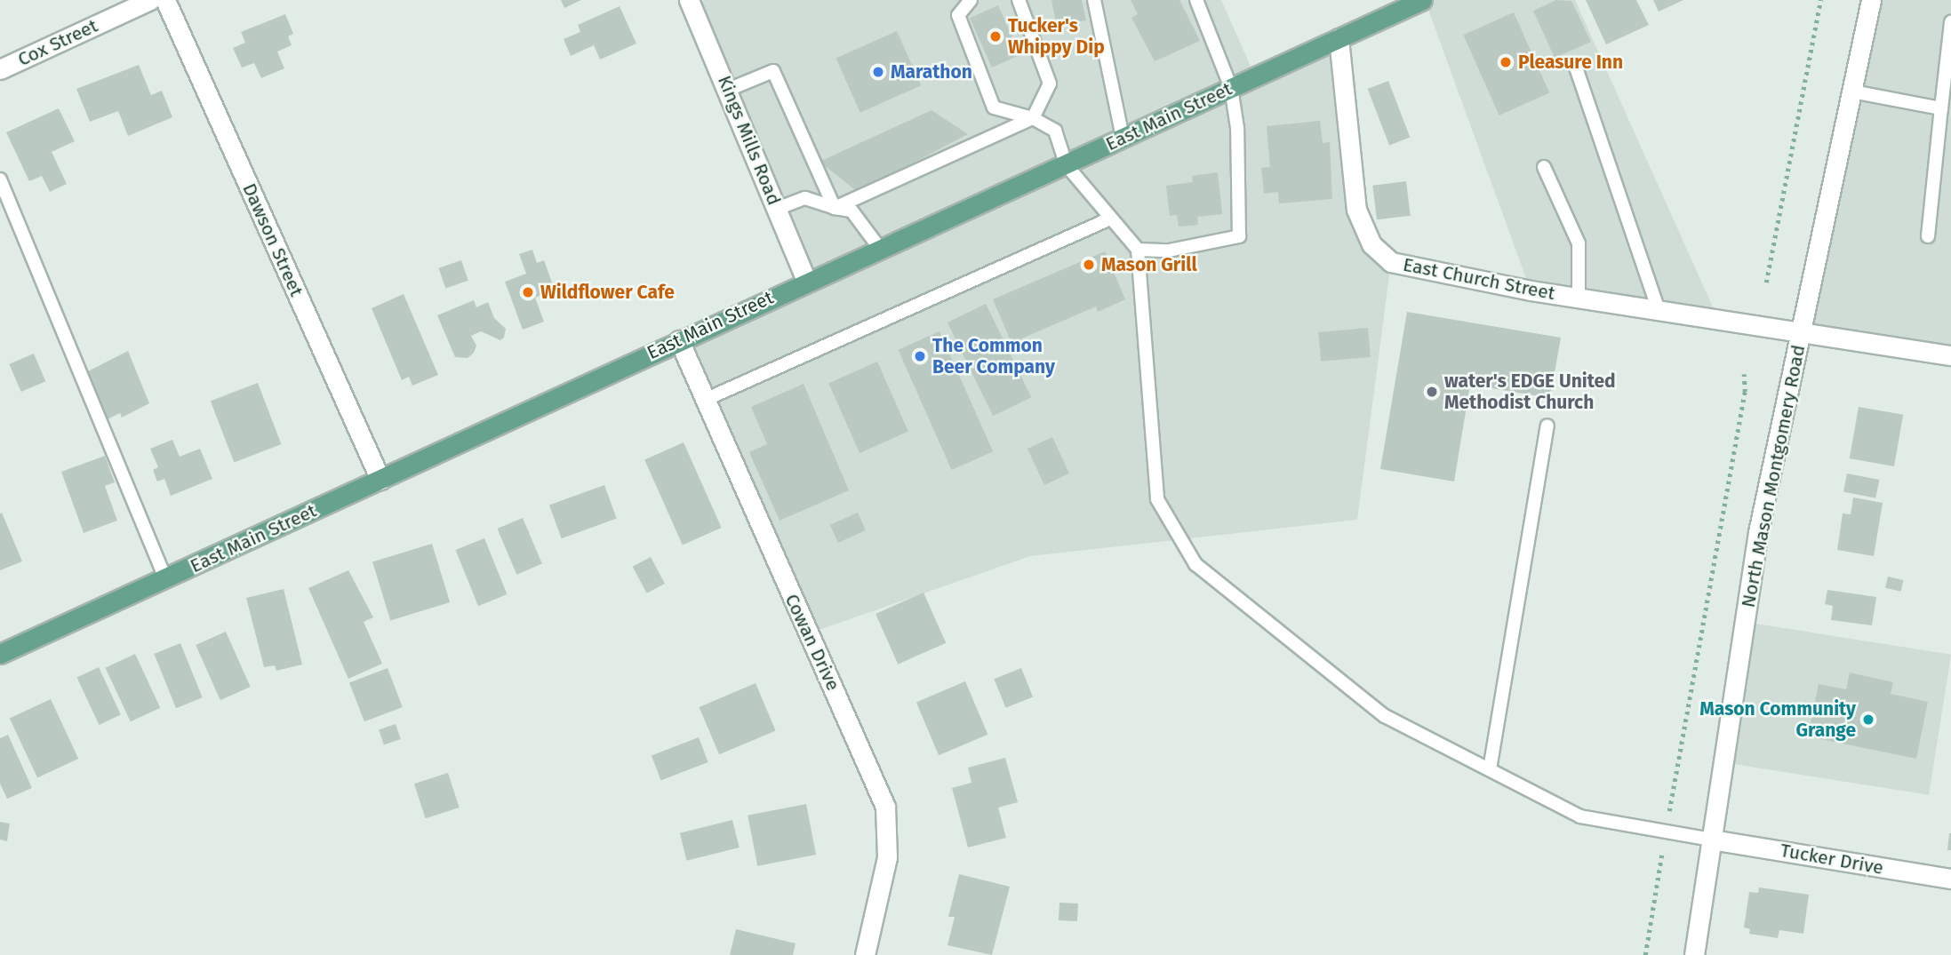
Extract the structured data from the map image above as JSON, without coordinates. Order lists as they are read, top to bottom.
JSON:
{
  "streets": {
    "main road": ["East Main Street"],
    "street": [
      "Cox Street",
      "Kings Mills Road",
      "Dawson Street",
      "East Church Street",
      "North Mason Montgomery Road",
      "Cowan Drive",
      "Tucker Drive"
    ]
  },
  "crossings": [
    ["East Main Street", "Kings Mills Road"],
    ["East Main Street", "Dawson Street"],
    ["East Main Street", "East Church Street"],
    ["East Main Street", "Cowan Drive"],
    ["East Church Street", "North Mason Montgomery Road"],
    ["North Mason Montgomery Road", "Tucker Drive"]
  ],
  "places": [
    "Tucker's Whippy Dip",
    "Pleasure Inn",
    "Marathon",
    "Mason Grill",
    "Wildflower Cafe",
    "The Common Beer Company",
    "water's EDGE United Methodist Church",
    "Mason Community Grange"
  ]
}
